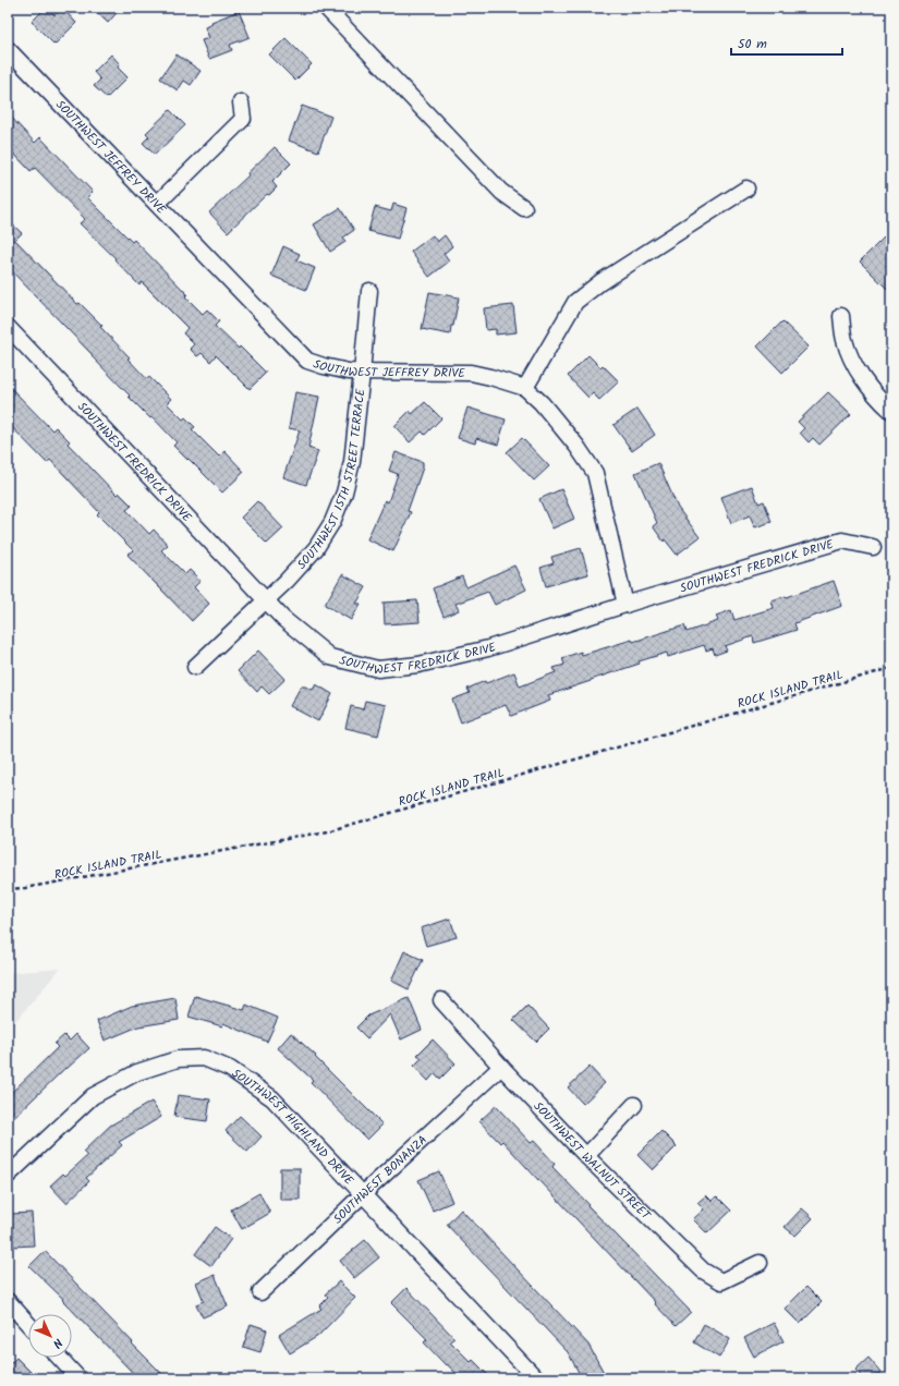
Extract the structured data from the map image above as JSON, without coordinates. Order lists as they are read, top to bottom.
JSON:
{
  "streets": {
    "street": [
      "SOUTHWEST JEFFREY DRIVE",
      "SOUTHWEST FREDRICK DRIVE",
      "SOUTHWEST 15TH STREET TERRACE",
      "SOUTHWEST HIGHLAND DRIVE",
      "SOUTHWEST WALNUT STREET",
      "SOUTHWEST BONANZA"
    ],
    "path": ["ROCK ISLAND TRAIL"]
  },
  "crossings": [
    ["SOUTHWEST JEFFREY DRIVE", "SOUTHWEST FREDRICK DRIVE"],
    ["SOUTHWEST JEFFREY DRIVE", "SOUTHWEST 15TH STREET TERRACE"],
    ["SOUTHWEST FREDRICK DRIVE", "SOUTHWEST 15TH STREET TERRACE"],
    ["SOUTHWEST HIGHLAND DRIVE", "SOUTHWEST BONANZA"],
    ["SOUTHWEST WALNUT STREET", "SOUTHWEST BONANZA"]
  ],
  "scale_bar": "50 m",
  "north": "bottom right"
}
